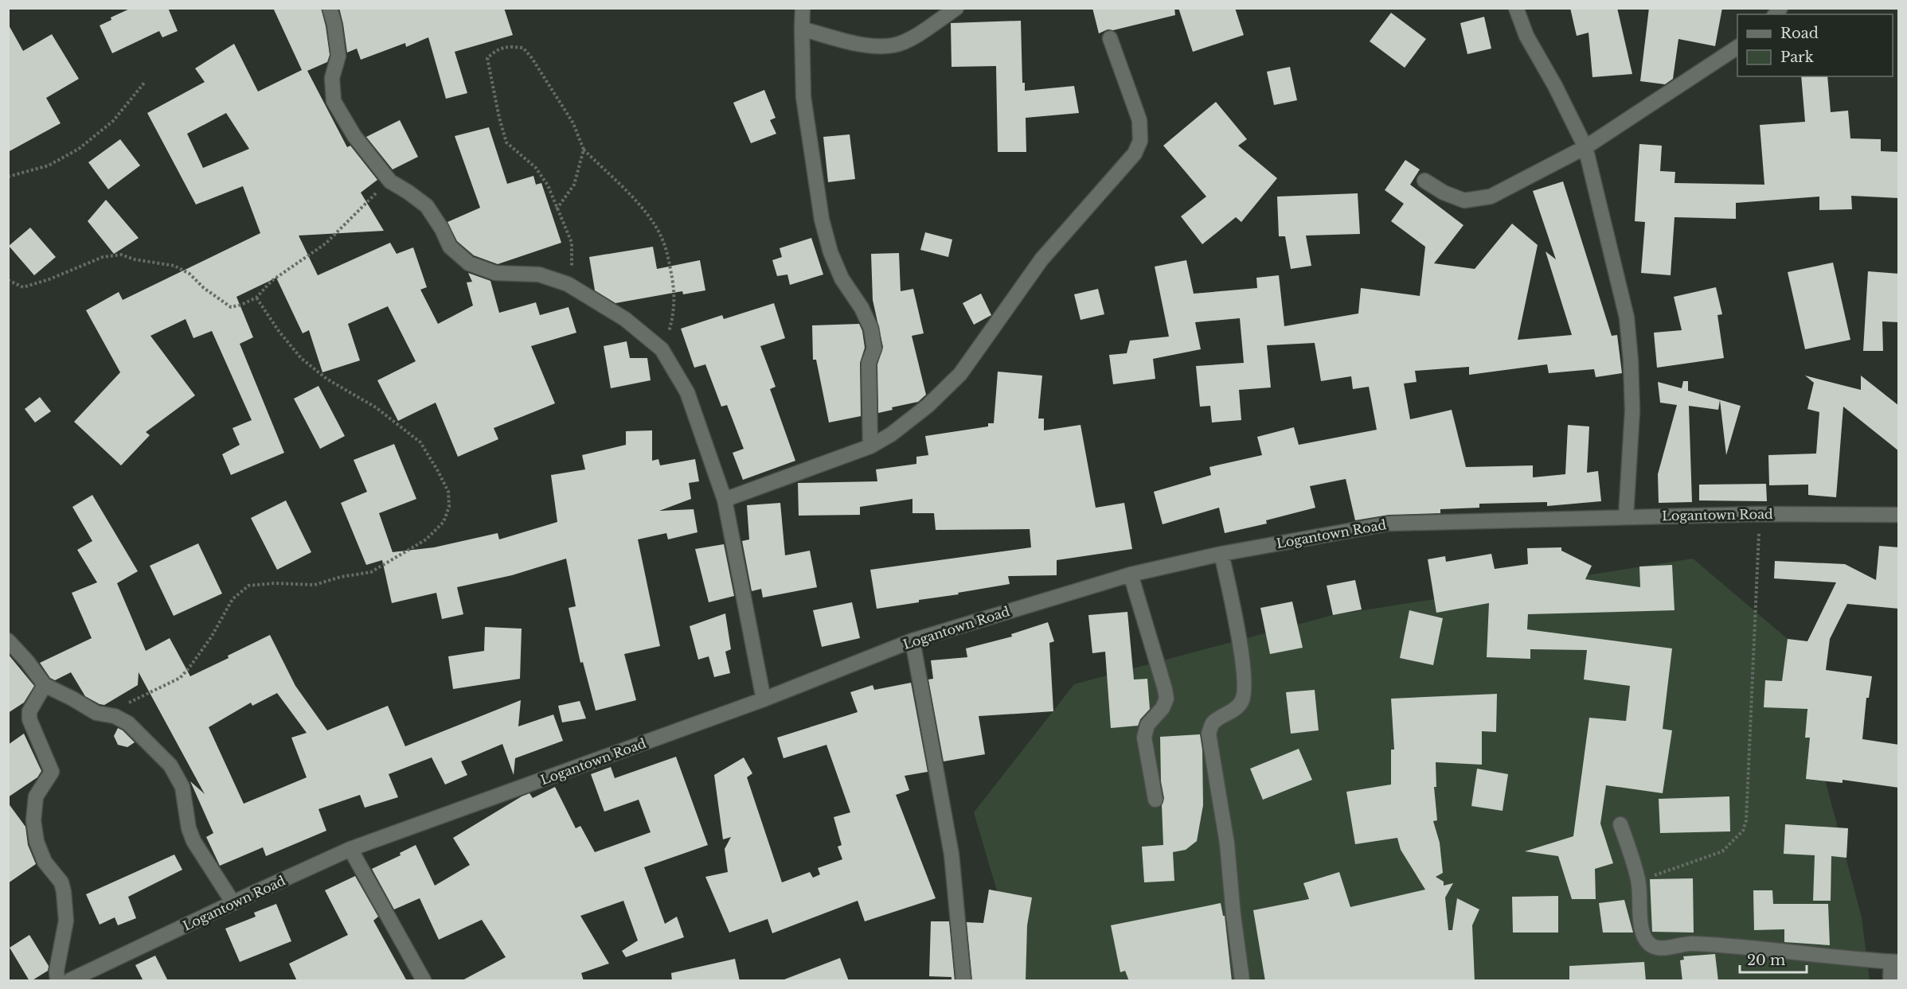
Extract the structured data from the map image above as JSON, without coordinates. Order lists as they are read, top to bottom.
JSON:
{
  "streets": {
    "street": ["Logantown Road"]
  },
  "legend": ["Road", "Park"],
  "scale_bar": "20 m"
}
